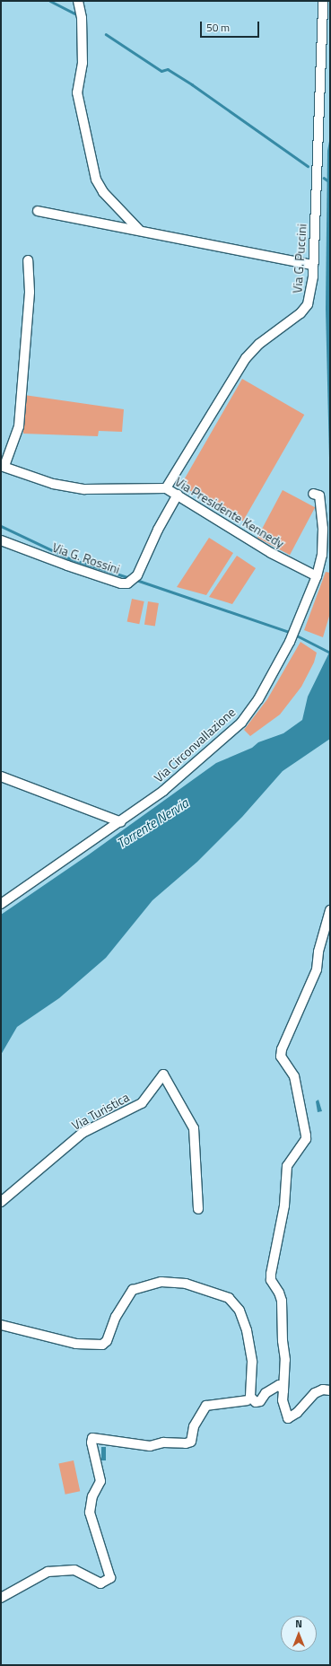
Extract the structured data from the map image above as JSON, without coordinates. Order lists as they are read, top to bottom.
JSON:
{
  "streets": {
    "street": [
      "Via G. Puccini",
      "Via Presidente Kennedy",
      "Via G. Rossini",
      "Via Circonvallazione",
      "Via Turistica"
    ]
  },
  "crossings": [
    ["Via G. Puccini", "Via Presidente Kennedy"],
    ["Via Presidente Kennedy", "Via G. Rossini"],
    ["Via Presidente Kennedy", "Via Circonvallazione"]
  ],
  "water": ["Torrente Nervia"],
  "scale_bar": "50 m",
  "north": "top"
}
